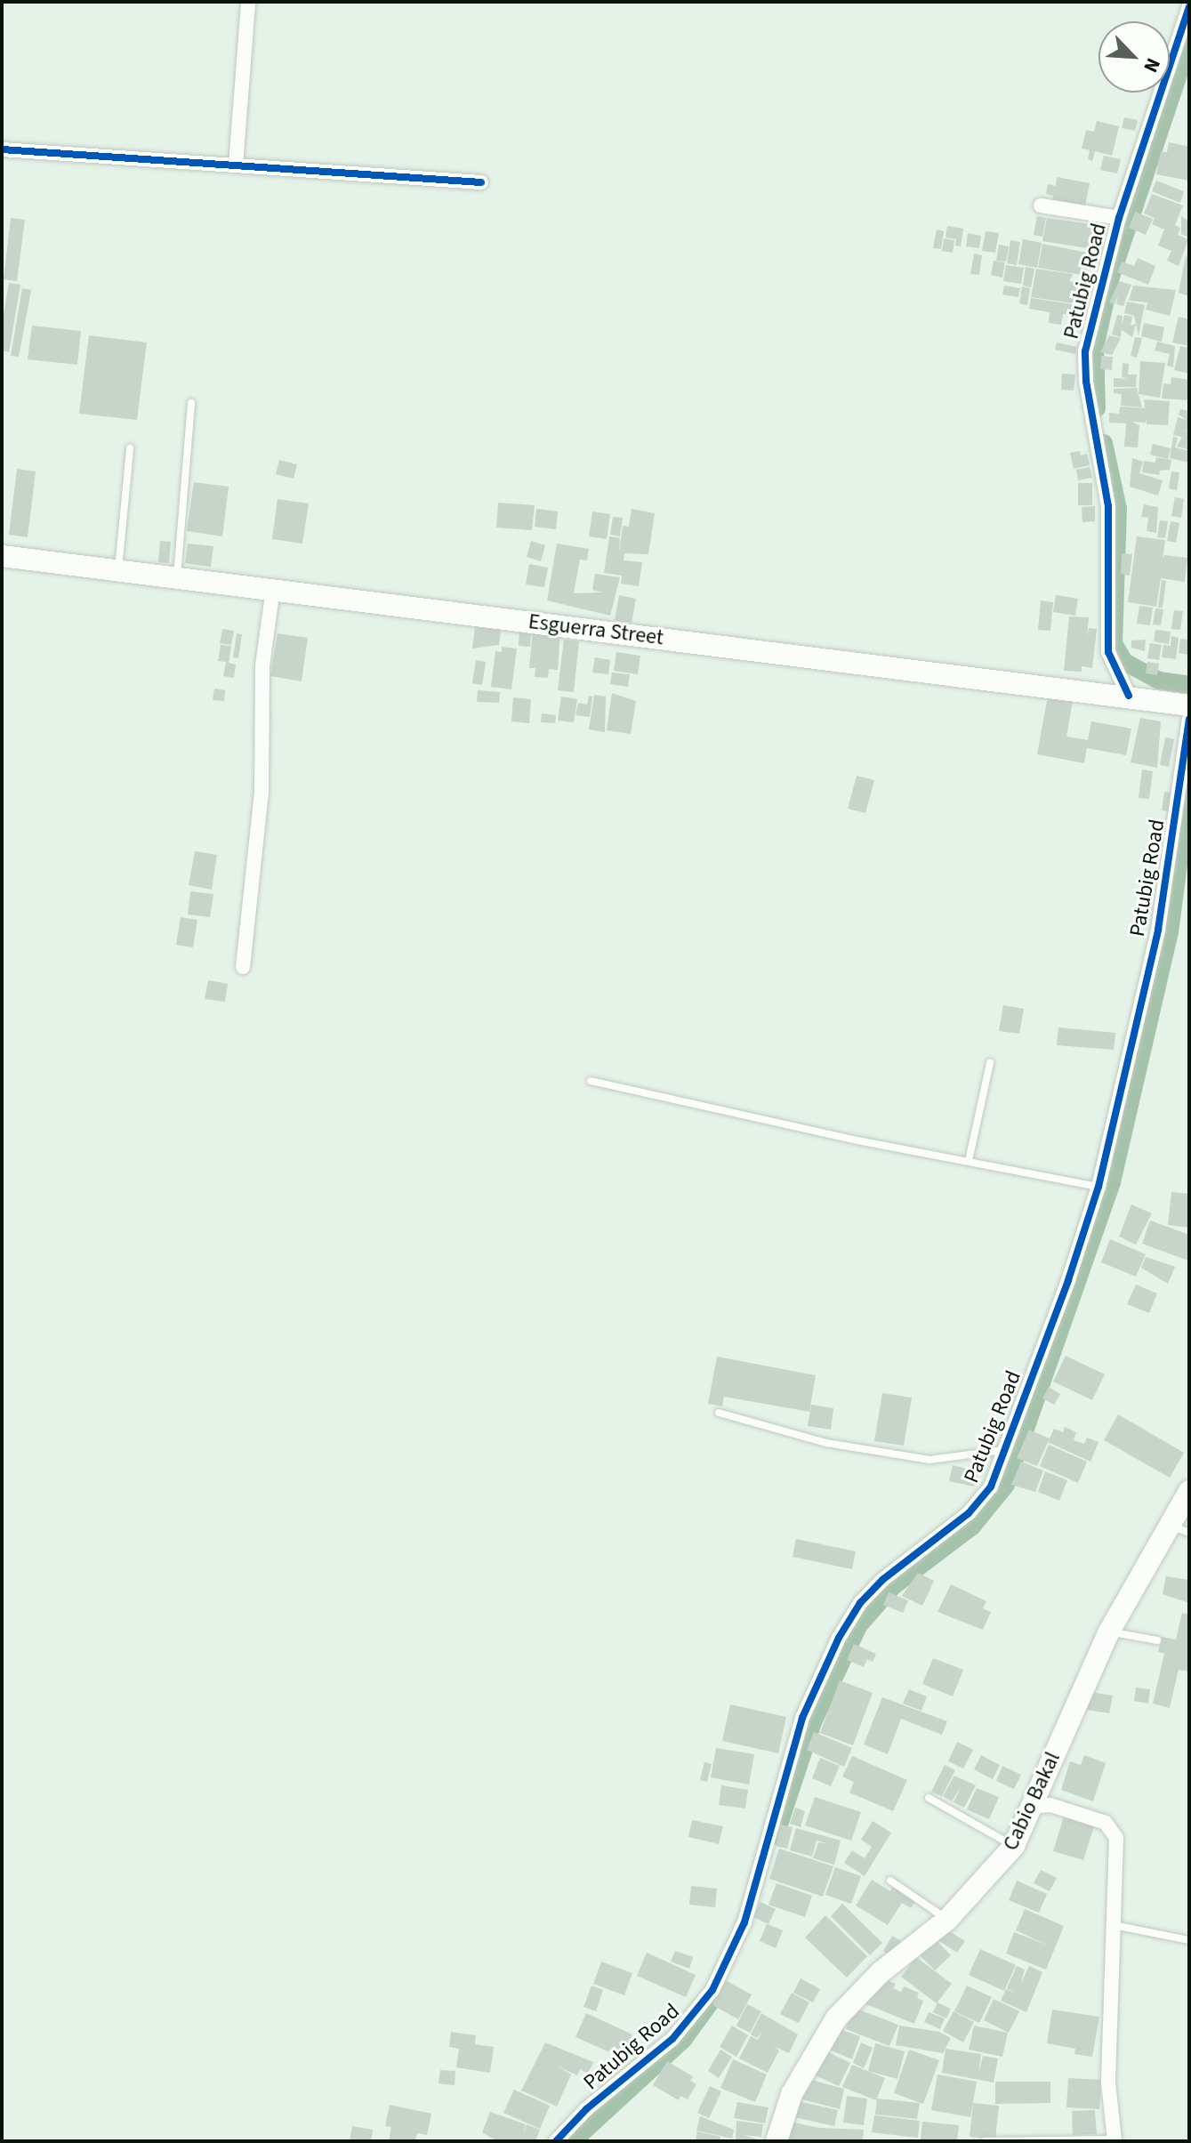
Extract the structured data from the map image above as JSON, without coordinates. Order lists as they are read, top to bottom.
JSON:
{
  "streets": {
    "main road": ["Esguerra Street", "Cabio Bakal"],
    "street": ["Patubig Road"]
  },
  "crossings": [
    ["Patubig Road", "Esguerra Street"]
  ],
  "north": "bottom right"
}
